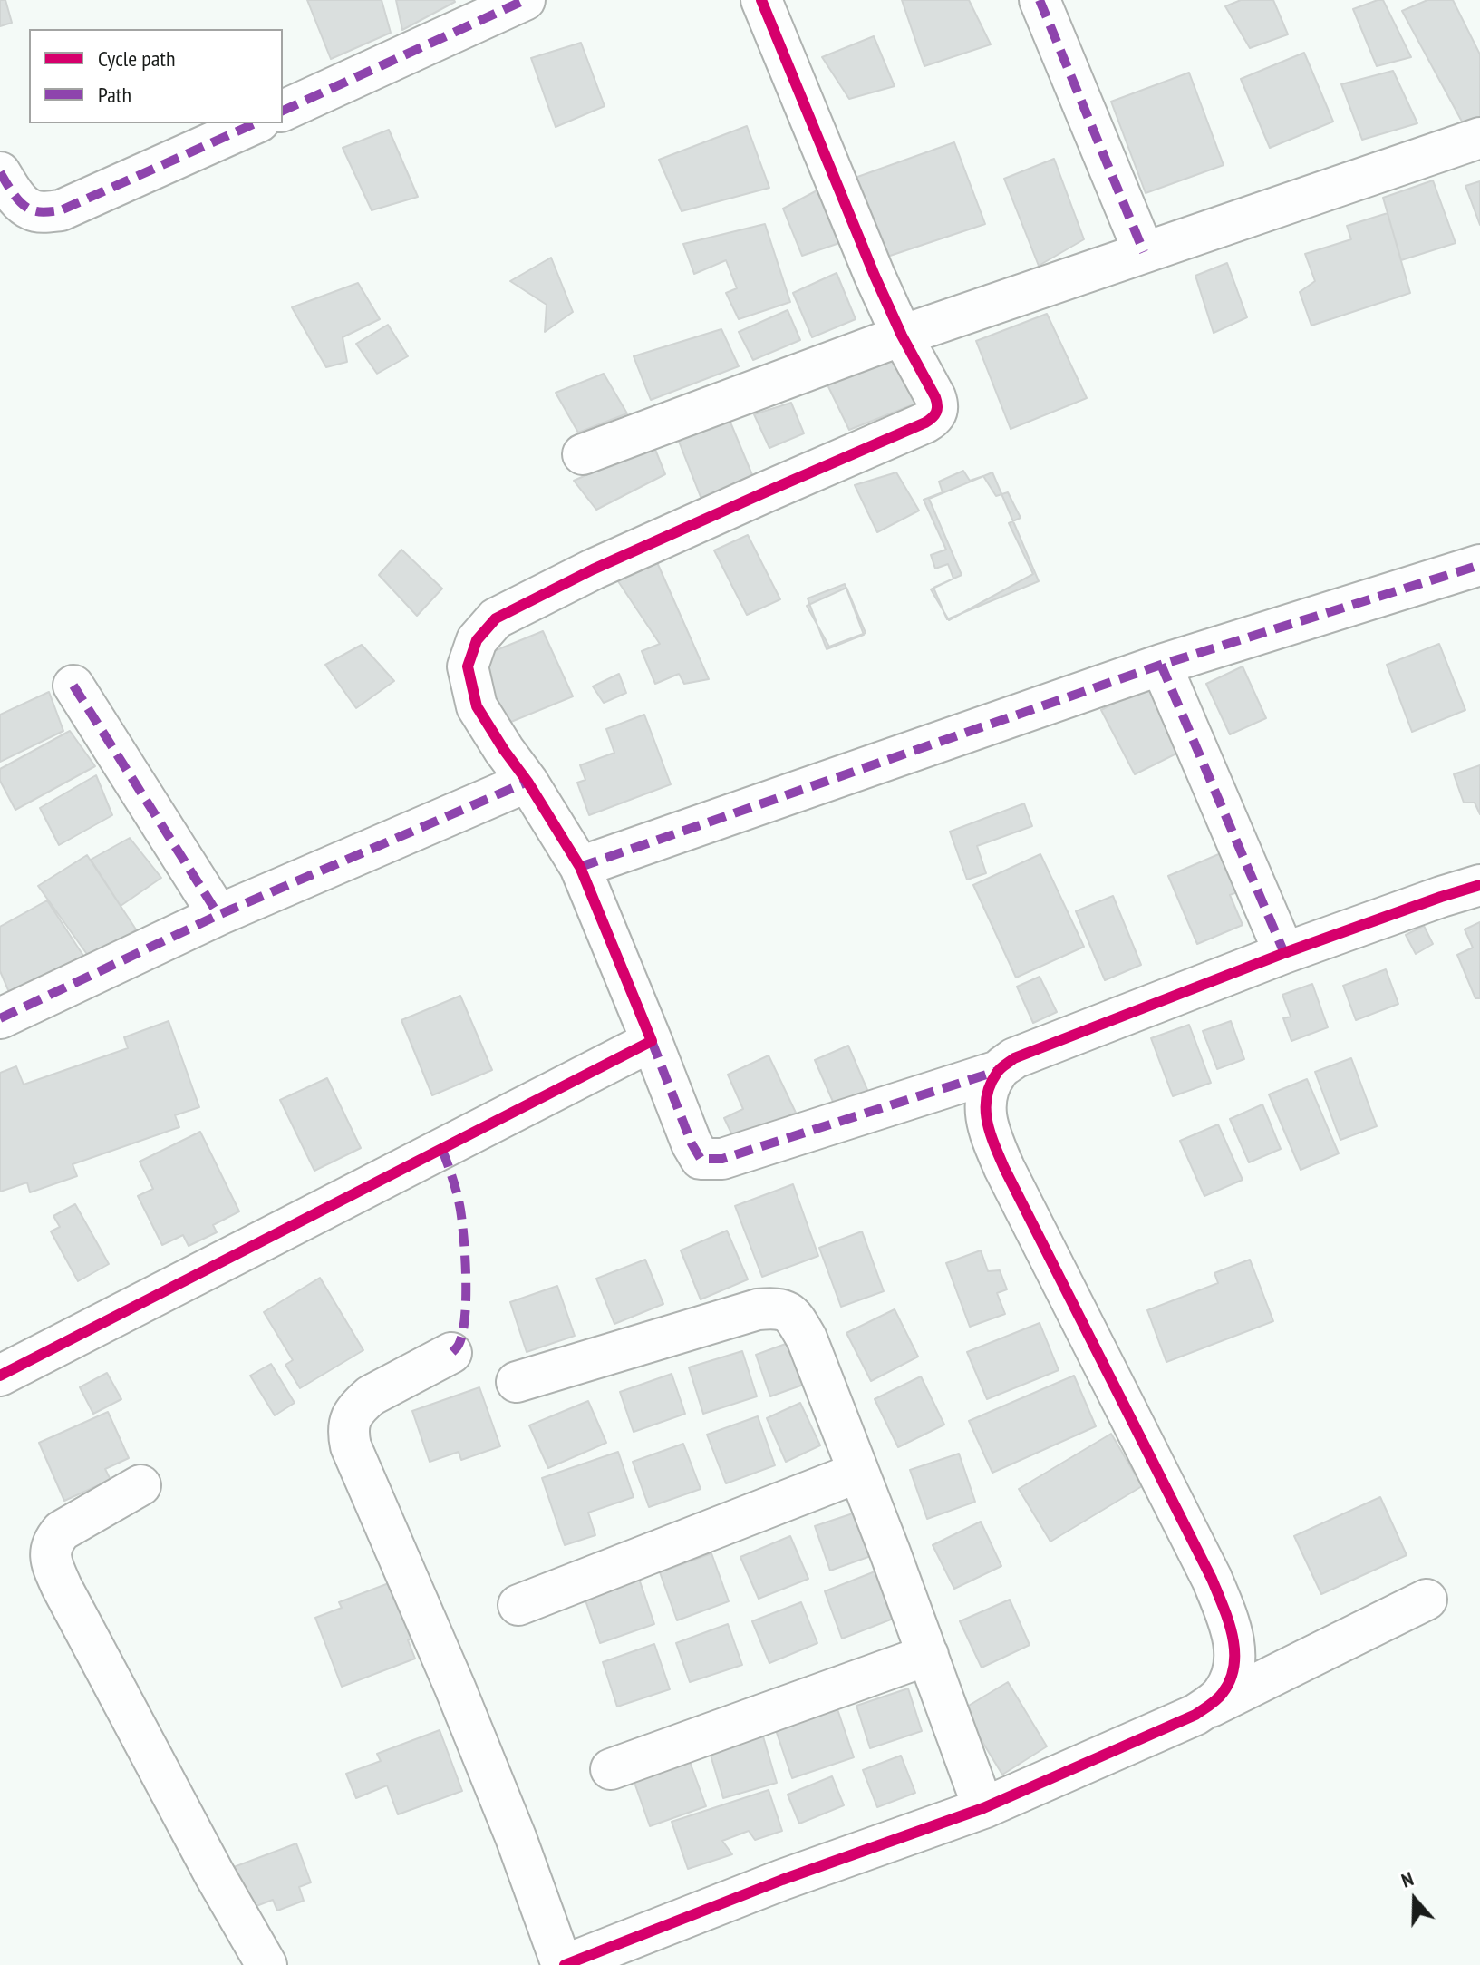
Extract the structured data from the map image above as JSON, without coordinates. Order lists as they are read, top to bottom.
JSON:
{
  "legend": ["Cycle path", "Path"],
  "north": "top"
}
